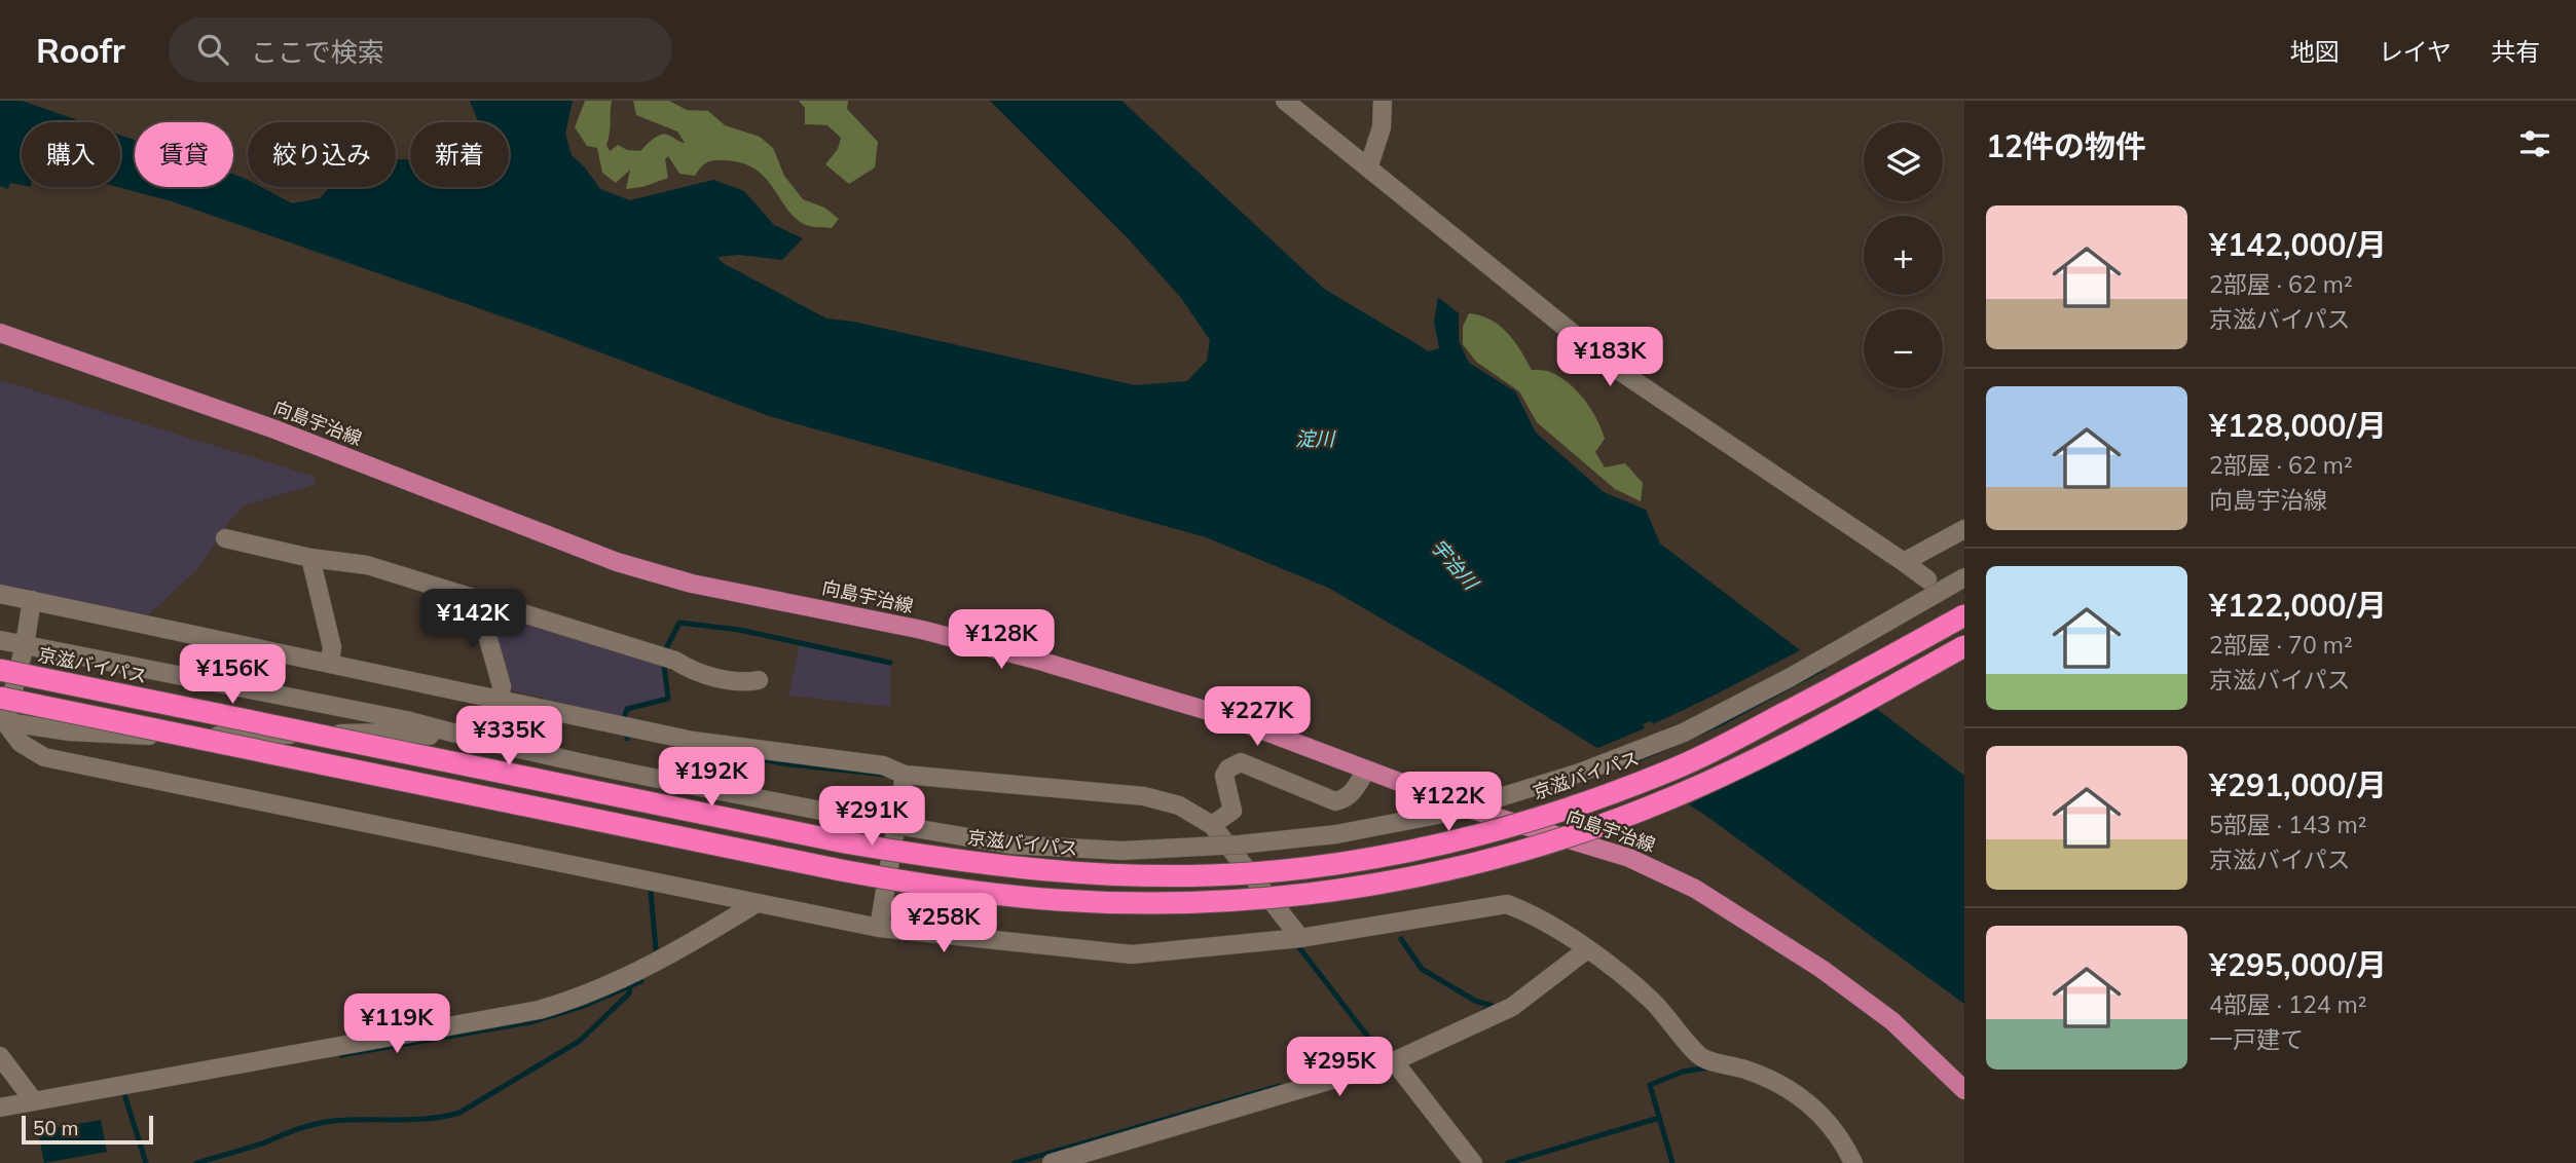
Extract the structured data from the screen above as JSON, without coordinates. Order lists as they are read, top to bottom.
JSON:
{
  "streets": {
    "highway": ["京滋バイパス"],
    "main road": ["向島宇治線"]
  },
  "water": ["淀川", "宇治川"],
  "scale_bar": "50 m",
  "page": {
    "header": "Roofr",
    "search": "ここで検索",
    "nav": ["地図", "レイヤ", "共有"],
    "heading": "12件の物件",
    "map_buttons": ["+", "−"],
    "chip": [
      "購入",
      "賃貸",
      "絞り込み",
      "新着"
    ],
    "list": [
      {
        "name": "¥142,000/月",
        "note": "2部屋 · 62 m² · 京滋バイパス"
      },
      {
        "name": "¥128,000/月",
        "note": "2部屋 · 62 m² · 向島宇治線"
      },
      {
        "name": "¥122,000/月",
        "note": "2部屋 · 70 m² · 京滋バイパス"
      },
      {
        "name": "¥291,000/月",
        "note": "5部屋 · 143 m² · 京滋バイパス"
      },
      {
        "name": "¥295,000/月",
        "note": "4部屋 · 124 m² · 一戸建て"
      }
    ],
    "price": [
      "¥183K",
      "¥142K",
      "¥128K",
      "¥156K",
      "¥227K",
      "¥335K",
      "¥192K",
      "¥122K",
      "¥291K",
      "¥258K",
      "¥119K",
      "¥295K"
    ],
    "scale": "50 m"
  }
}
